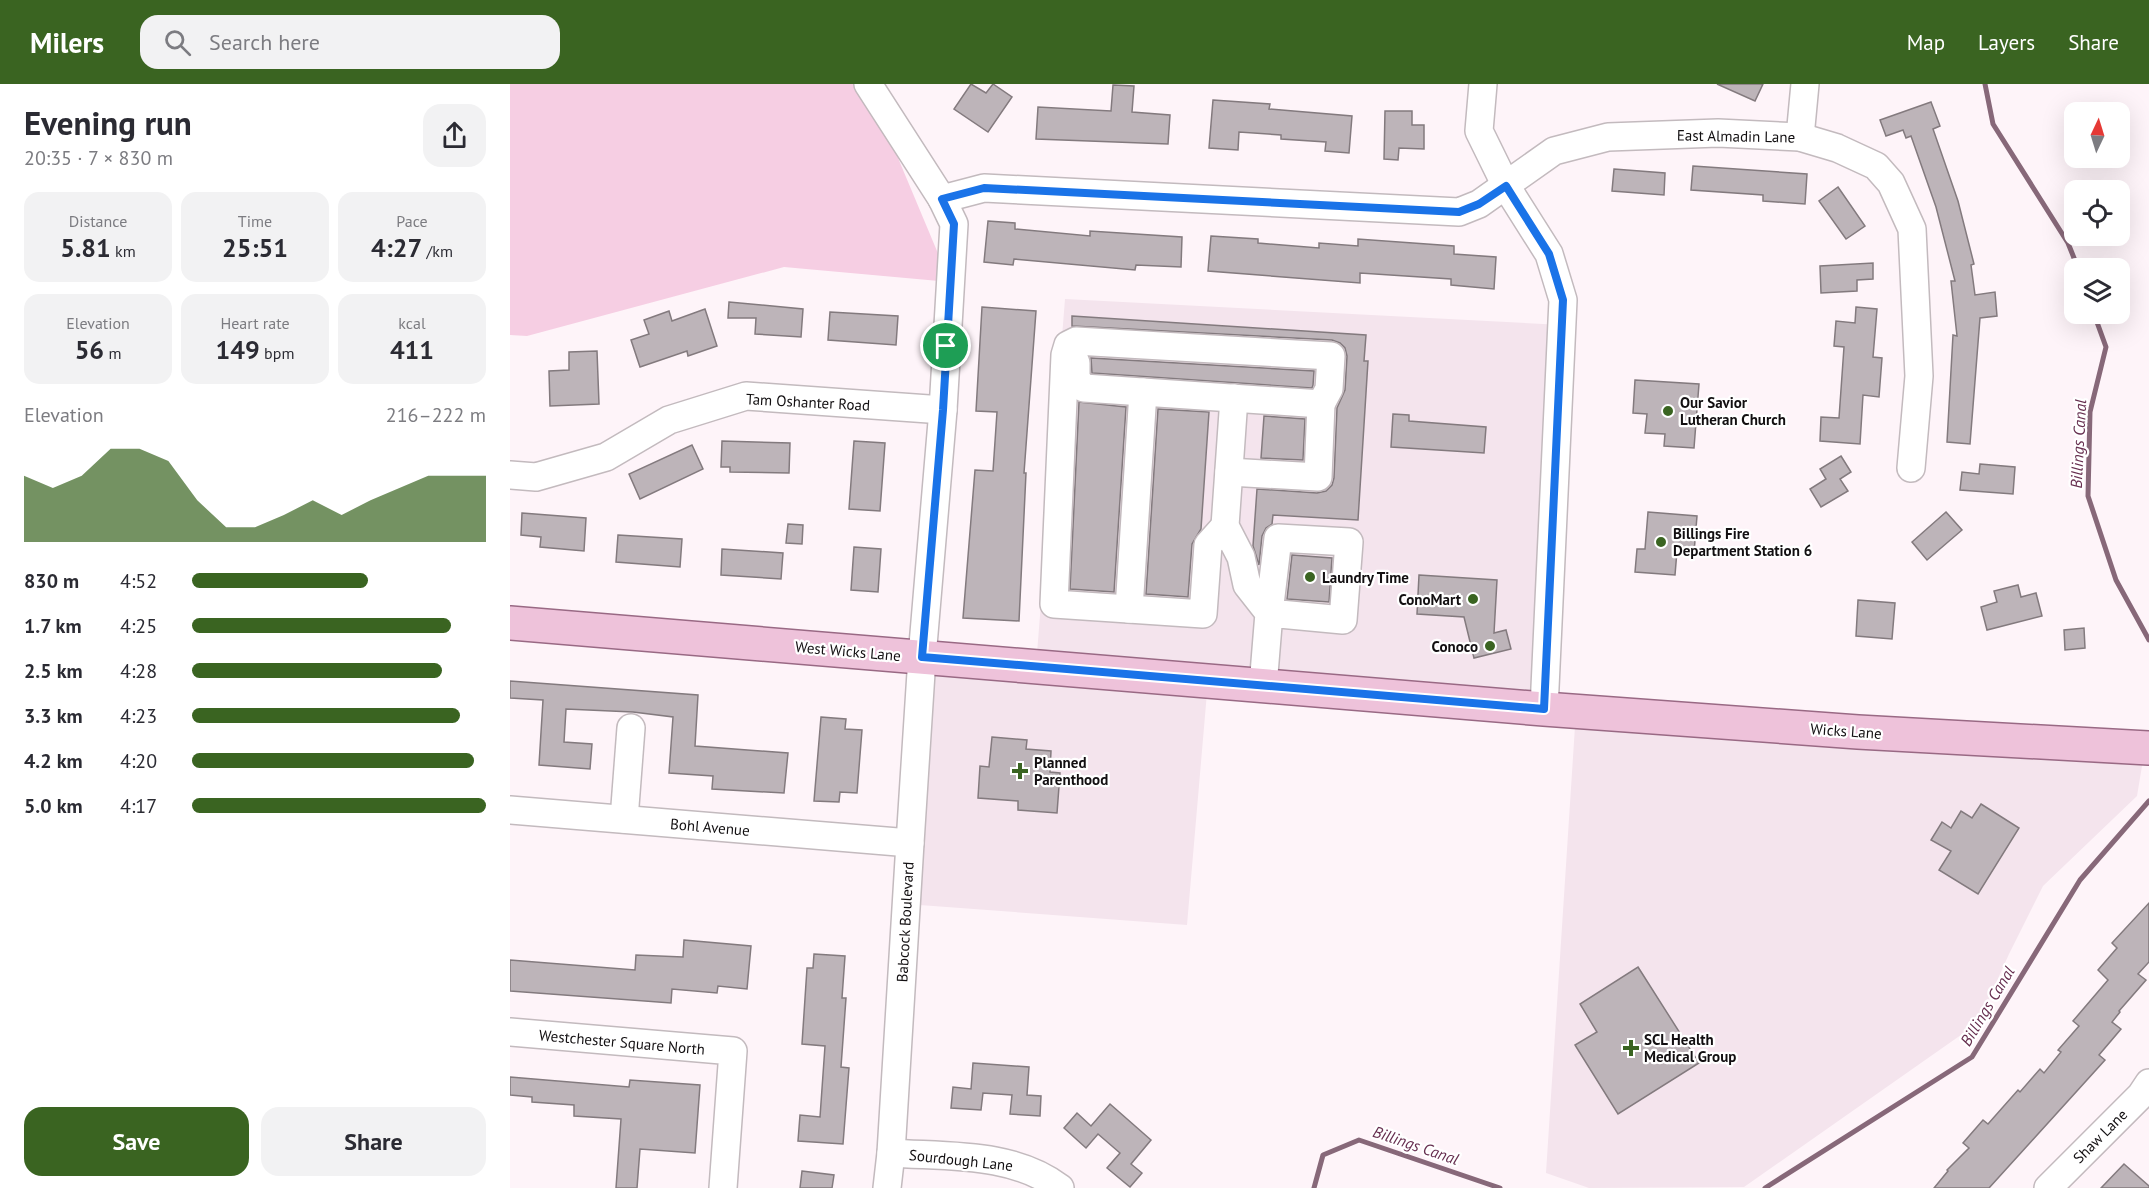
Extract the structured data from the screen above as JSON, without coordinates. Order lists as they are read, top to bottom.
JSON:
{
  "streets": {
    "main road": ["West Wicks Lane", "Wicks Lane"],
    "street": [
      "East Almadin Lane",
      "Tam Oshanter Road",
      "Bohl Avenue",
      "Babcock Boulevard",
      "Westchester Square North",
      "Shaw Lane",
      "Sourdough Lane"
    ]
  },
  "crossings": [
    ["East Almadin Lane", "Babcock Boulevard"],
    ["Tam Oshanter Road", "Babcock Boulevard"],
    ["West Wicks Lane", "Wicks Lane"],
    ["West Wicks Lane", "Babcock Boulevard"],
    ["Bohl Avenue", "Babcock Boulevard"],
    ["Babcock Boulevard", "Sourdough Lane"]
  ],
  "water": ["Billings Canal"],
  "places": {
    "other": [
      "Our Savior Lutheran Church",
      "Billings Fire Department Station 6",
      "Laundry Time",
      "ConoMart",
      "Conoco"
    ],
    "health": ["Planned Parenthood", "SCL Health Medical Group"]
  },
  "north": "top",
  "page": {
    "header": "Milers",
    "search": "Search here",
    "nav": ["Map", "Layers", "Share"],
    "heading": ["Evening run", "20:35 · 7 × 830 m"],
    "stats": [
      ["Distance", "5.81 km"],
      ["Time", "25:51"],
      ["Pace", "4:27 /km"],
      ["Elevation", "56 m"],
      ["Heart rate", "149 bpm"],
      ["kcal", "411"]
    ],
    "chart": ["Elevation", "216–222 m"],
    "list": [
      {
        "name": "830 m",
        "note": "4:52"
      },
      {
        "name": "1.7 km",
        "note": "4:25"
      },
      {
        "name": "2.5 km",
        "note": "4:28"
      },
      {
        "name": "3.3 km",
        "note": "4:23"
      },
      {
        "name": "4.2 km",
        "note": "4:20"
      },
      {
        "name": "5.0 km",
        "note": "4:17"
      }
    ],
    "buttons": ["Save", "Share"]
  }
}
